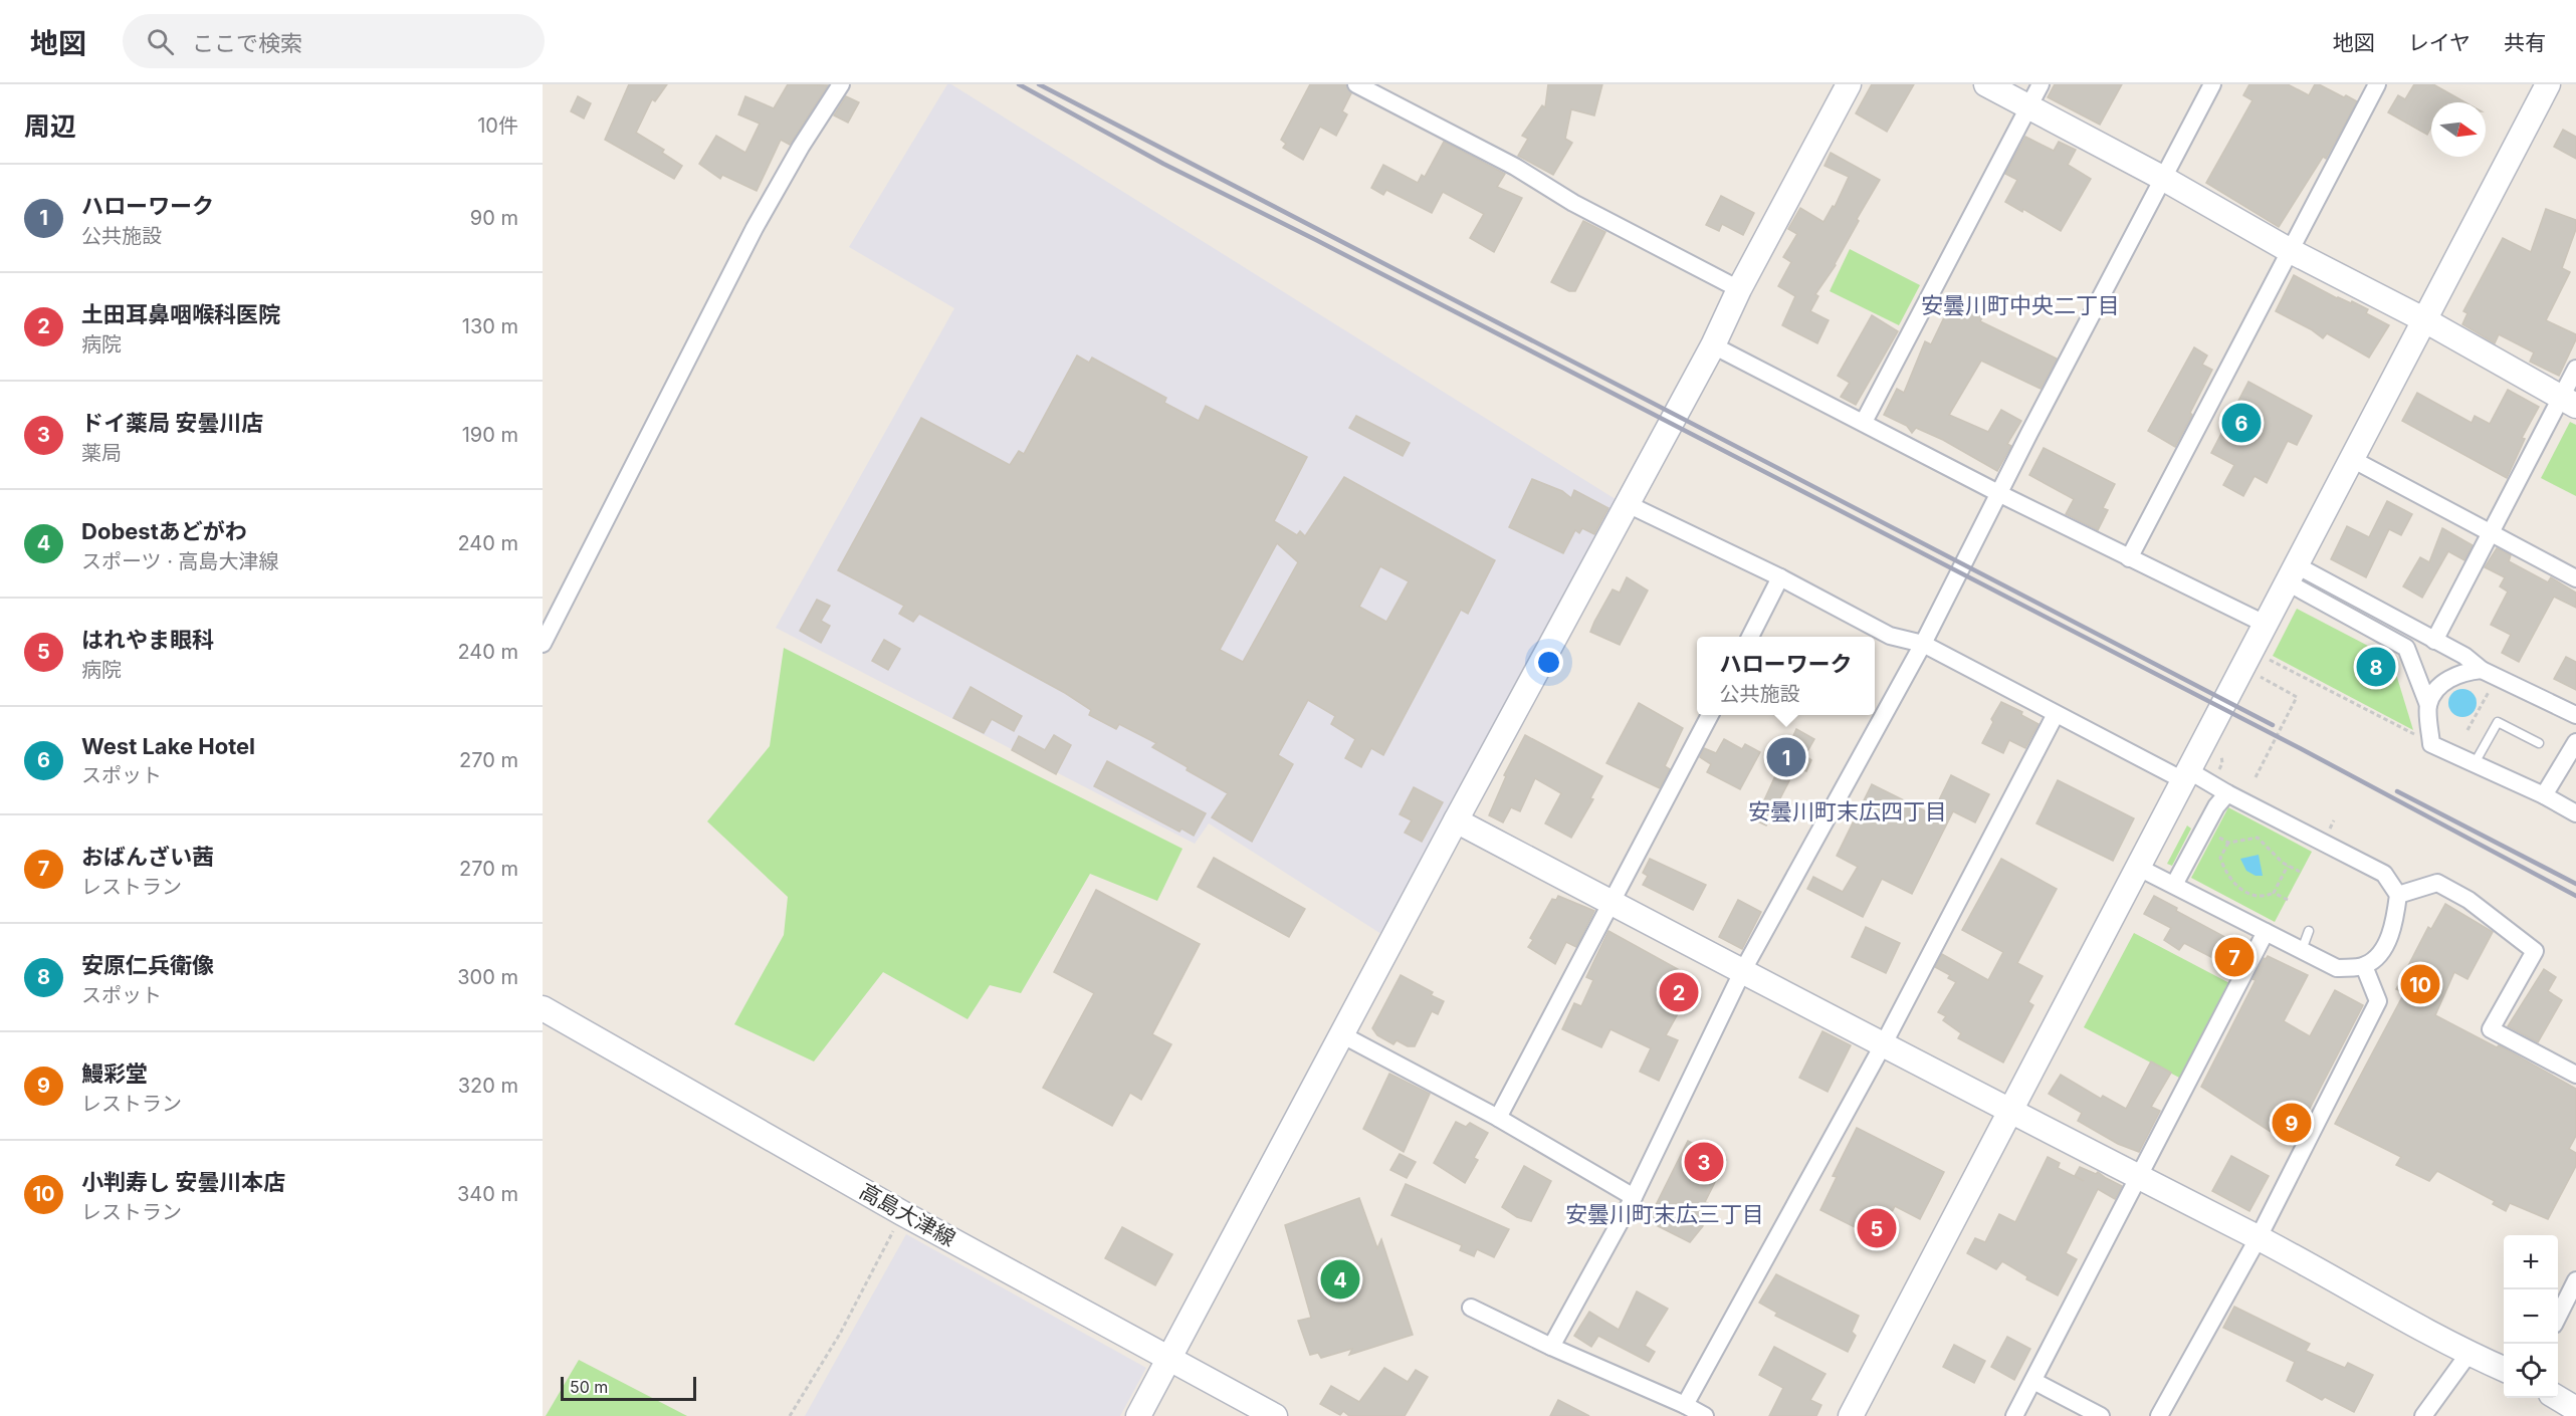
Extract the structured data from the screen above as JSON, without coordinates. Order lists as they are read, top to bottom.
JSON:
{
  "streets": {
    "street": ["高島大津線"]
  },
  "districts": ["安曇川町中央二丁目", "安曇川町末広四丁目", "安曇川町末広三丁目"],
  "scale_bar": "50 m",
  "north": "right",
  "page": {
    "header": "地図",
    "search": "ここで検索",
    "nav": ["地図", "レイヤ", "共有"],
    "heading": ["周辺", "10件"],
    "list": [
      {
        "mark": "1",
        "name": "ハローワーク",
        "note": "公共施設",
        "value": "90 m"
      },
      {
        "mark": "2",
        "name": "土田耳鼻咽喉科医院",
        "note": "病院",
        "value": "130 m"
      },
      {
        "mark": "3",
        "name": "ドイ薬局 安曇川店",
        "note": "薬局",
        "value": "190 m"
      },
      {
        "mark": "4",
        "name": "Dobestあどがわ",
        "note": "スポーツ · 高島大津線",
        "value": "240 m"
      },
      {
        "mark": "5",
        "name": "はれやま眼科",
        "note": "病院",
        "value": "240 m"
      },
      {
        "mark": "6",
        "name": "West Lake Hotel",
        "note": "スポット",
        "value": "270 m"
      },
      {
        "mark": "7",
        "name": "おばんざい茜",
        "note": "レストラン",
        "value": "270 m"
      },
      {
        "mark": "8",
        "name": "安原仁兵衛像",
        "note": "スポット",
        "value": "300 m"
      },
      {
        "mark": "9",
        "name": "鰻彩堂",
        "note": "レストラン",
        "value": "320 m"
      },
      {
        "mark": "10",
        "name": "小判寿し 安曇川本店",
        "note": "レストラン",
        "value": "340 m"
      }
    ],
    "pins": [
      "6",
      "8",
      "1",
      "7",
      "10",
      "2",
      "9",
      "3",
      "5",
      "4"
    ],
    "popup": ["ハローワーク", "公共施設"],
    "map_buttons": ["+", "−"],
    "scale": "50 m"
  }
}
